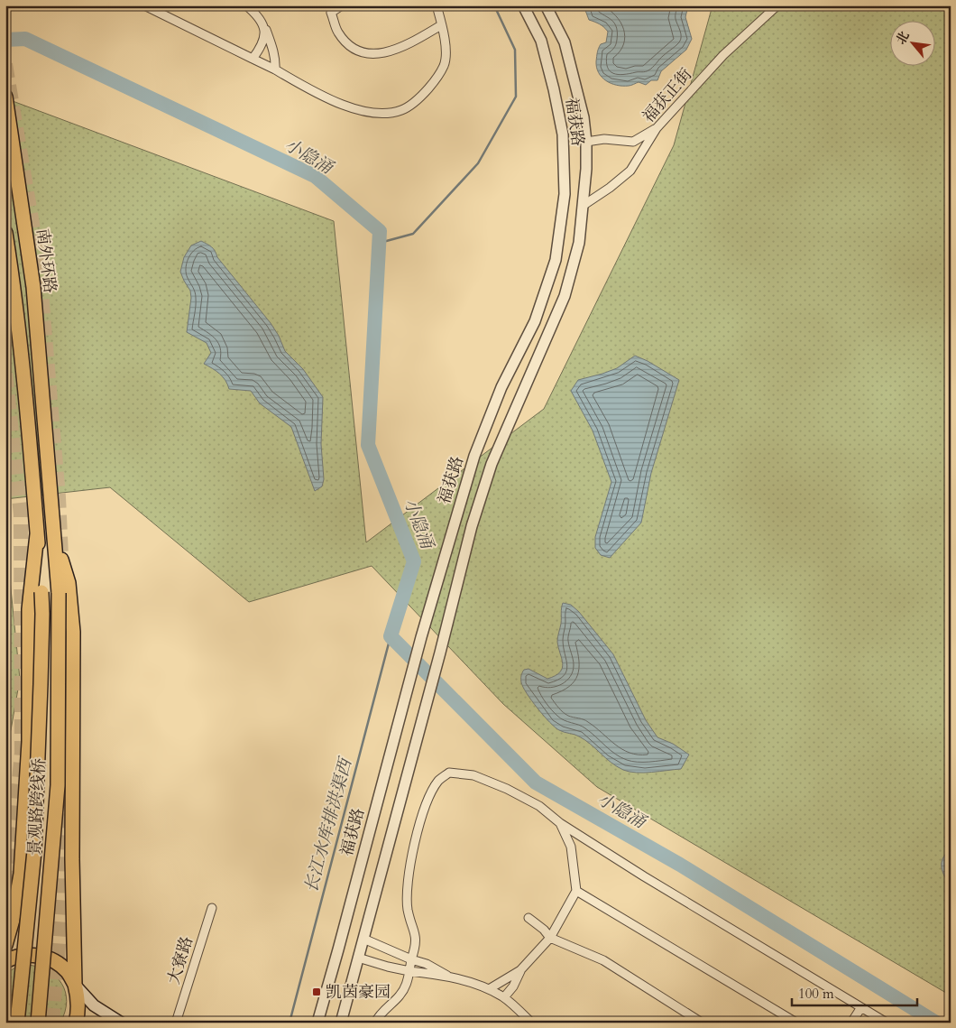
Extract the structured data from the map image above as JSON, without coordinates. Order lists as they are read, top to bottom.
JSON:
{
  "streets": {
    "highway": ["南外环路", "景观路跨线桥"],
    "street": ["福获正街", "福获路", "大寮路"]
  },
  "crossings": [
    ["福获正街", "福获路"],
    ["南外环路", "景观路跨线桥"]
  ],
  "water": ["小隐涌", "长江水库排洪渠西"],
  "places": {
    "transit": ["凯茵豪园"]
  },
  "scale_bar": "100 m",
  "north": "top left"
}
